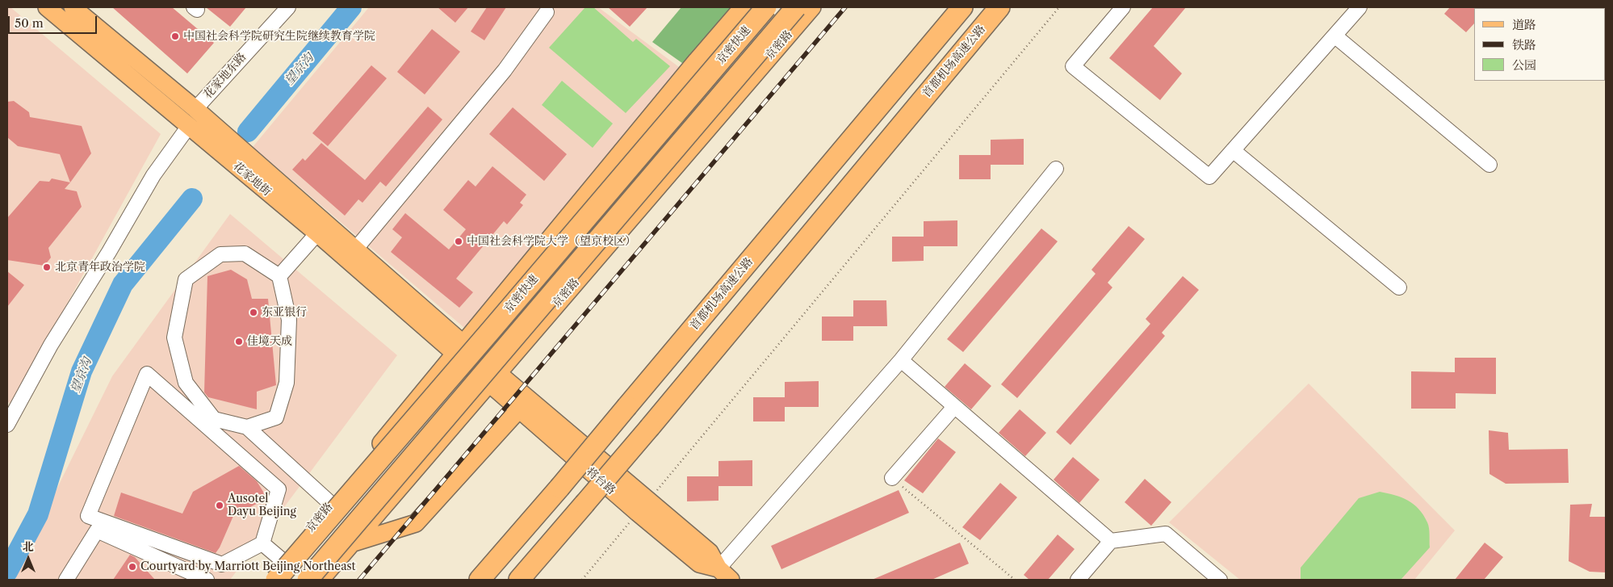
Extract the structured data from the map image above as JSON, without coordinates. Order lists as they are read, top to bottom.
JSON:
{
  "streets": {
    "highway": ["京密快速", "首都机场高速公路"],
    "main road": ["京密路", "花家地街", "将台路"],
    "street": ["花家地东路"]
  },
  "crossings": [
    ["京密路", "花家地街"],
    ["京密路", "将台路"],
    ["花家地东路", "花家地街"]
  ],
  "water": ["望京沟"],
  "places": [
    "中国社会科学院研究生院继续教育学院",
    "中国社会科学院大学（望京校区）",
    "北京青年政治学院",
    "东亚银行",
    "佳境天成",
    "Ausotel Dayu Beijing",
    "Courtyard by Marriott Beijing Northeast"
  ],
  "legend": ["道路", "铁路", "公园"],
  "scale_bar": "50 m",
  "north": "top"
}
